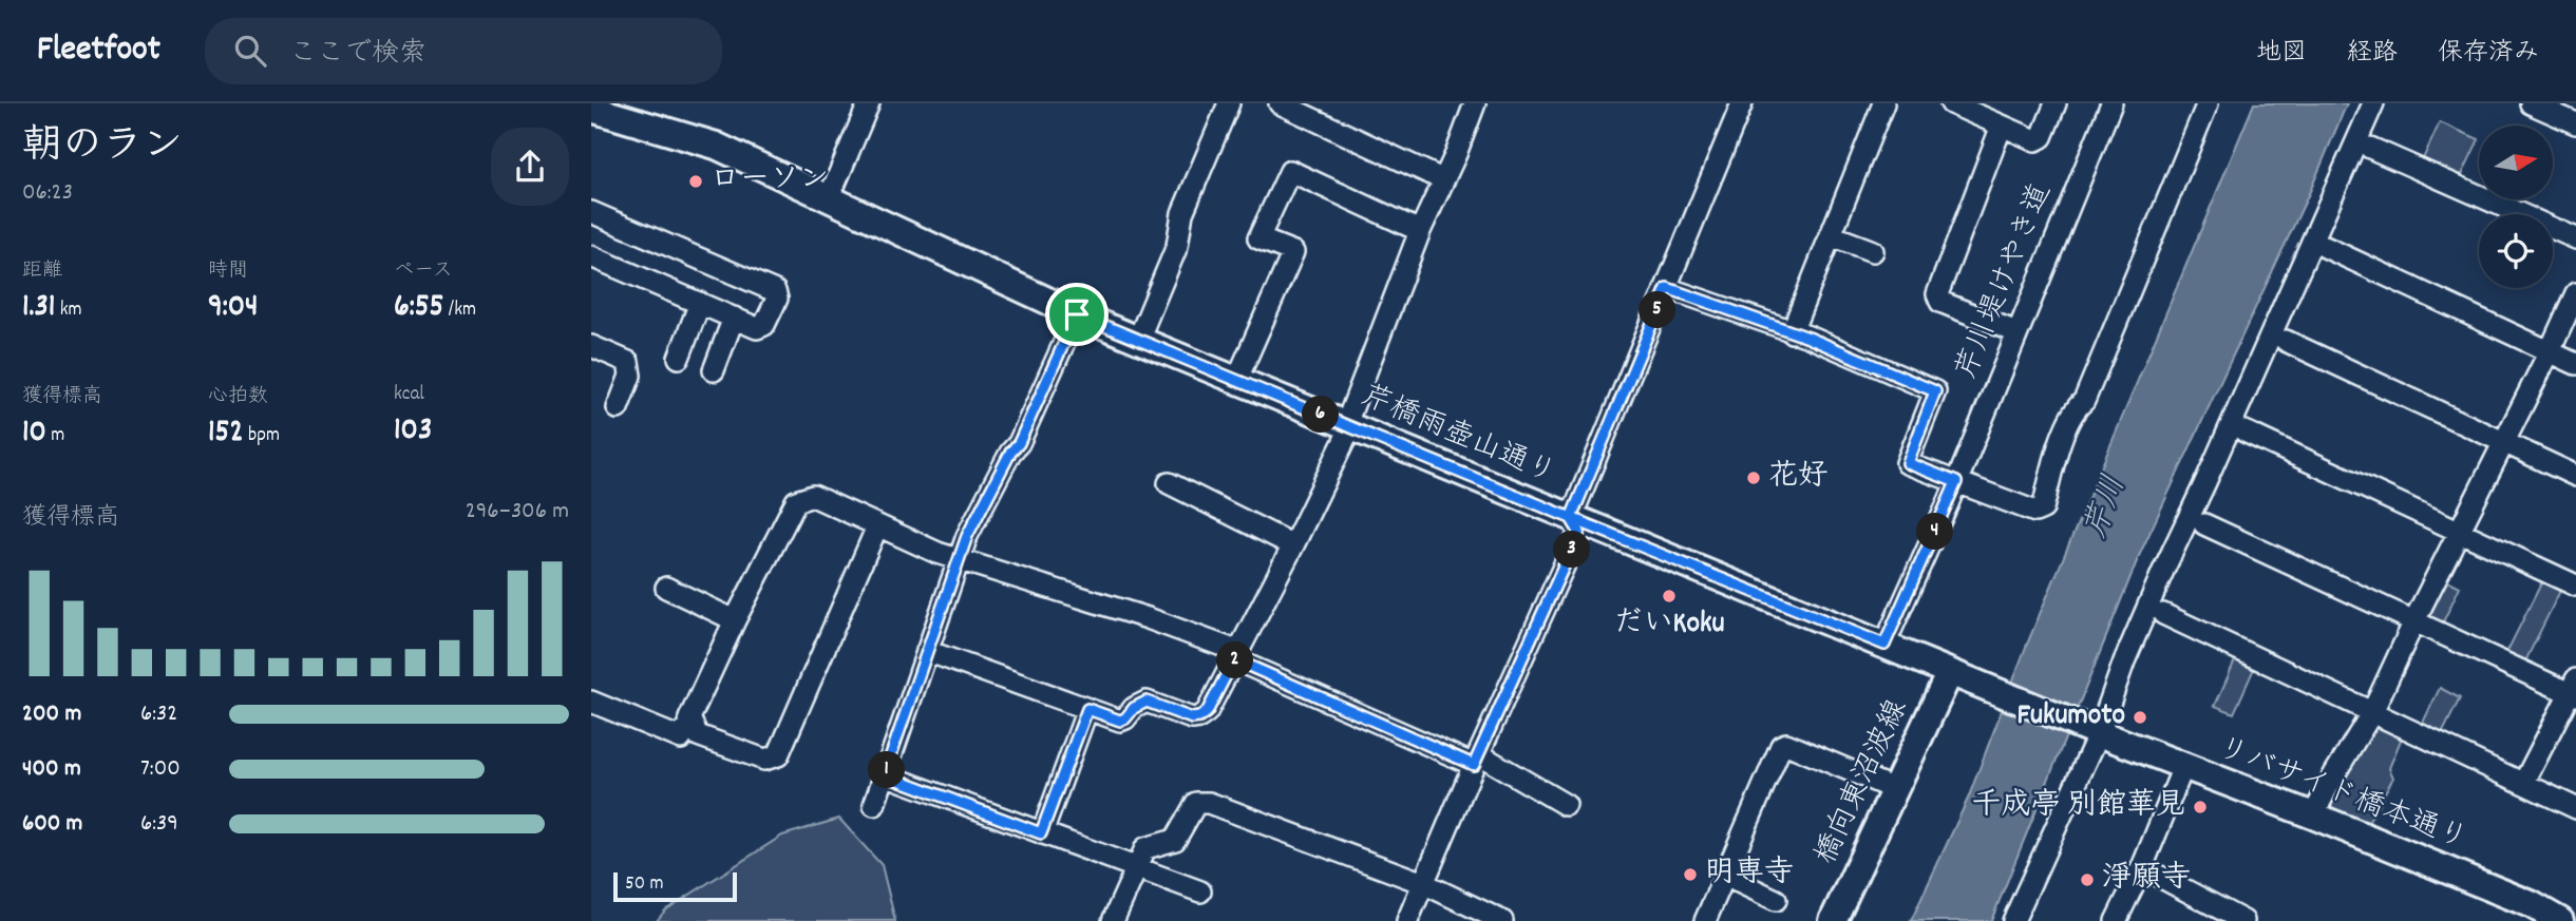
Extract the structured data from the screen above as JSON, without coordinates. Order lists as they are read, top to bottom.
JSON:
{
  "streets": {
    "main road": ["芹橋雨壺山通り", "橋向東沼波線", "リバサイド橋本通り"],
    "street": ["芹川堤けやき道"]
  },
  "crossings": [
    ["芹川堤けやき道", "芹橋雨壺山通り"],
    ["芹橋雨壺山通り", "橋向東沼波線"],
    ["芹橋雨壺山通り", "リバサイド橋本通り"]
  ],
  "water": ["芹川"],
  "places": [
    "ローソン",
    "花好",
    "だいKoku",
    "Fukumoto",
    "千成亭 別館華見",
    "明専寺",
    "淨願寺"
  ],
  "scale_bar": "50 m",
  "north": "right",
  "page": {
    "header": "Fleetfoot",
    "search": "ここで検索",
    "nav": ["地図", "経路", "保存済み"],
    "heading": ["朝のラン", "06:23"],
    "stats": [
      ["距離", "1.31 km"],
      ["時間", "9:04"],
      ["ペース", "6:55 /km"],
      ["獲得標高", "10 m"],
      ["心拍数", "152 bpm"],
      ["kcal", "103"]
    ],
    "pins": [
      "5",
      "6",
      "4",
      "3",
      "2",
      "1"
    ],
    "chart": ["獲得標高", "296–306 m"],
    "list": [
      {
        "name": "200 m",
        "note": "6:32"
      },
      {
        "name": "400 m",
        "note": "7:00"
      },
      {
        "name": "600 m",
        "note": "6:39"
      }
    ],
    "scale": "50 m"
  }
}
